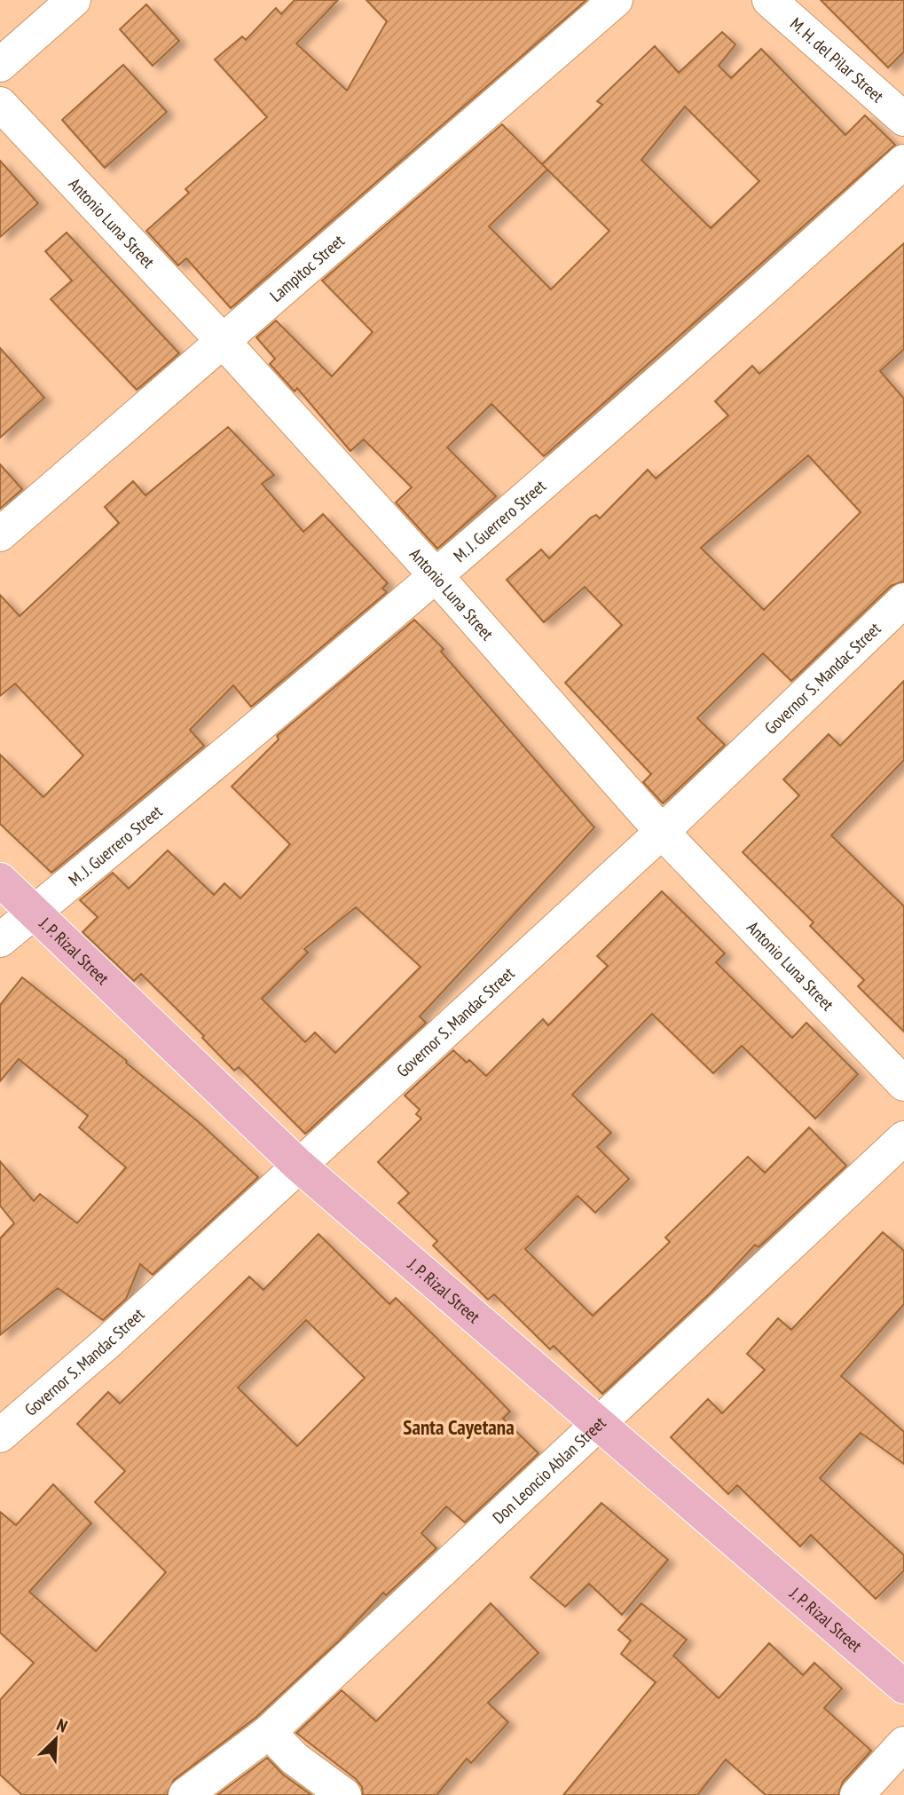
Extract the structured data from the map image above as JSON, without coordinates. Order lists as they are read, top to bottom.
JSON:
{
  "streets": {
    "main road": ["J. P. Rizal Street"],
    "street": [
      "M. H. del Pilar Street",
      "Antonio Luna Street",
      "Lampitoc Street",
      "M. J. Guerrero Street",
      "Governor S. Mandac Street",
      "Don Leoncio Ablan Street"
    ]
  },
  "crossings": [
    ["Antonio Luna Street", "Lampitoc Street"],
    ["Antonio Luna Street", "M. J. Guerrero Street"],
    ["Antonio Luna Street", "Governor S. Mandac Street"],
    ["M. J. Guerrero Street", "J. P. Rizal Street"],
    ["Governor S. Mandac Street", "J. P. Rizal Street"],
    ["J. P. Rizal Street", "Don Leoncio Ablan Street"]
  ],
  "districts": ["Santa Cayetana"],
  "north": "top right"
}
